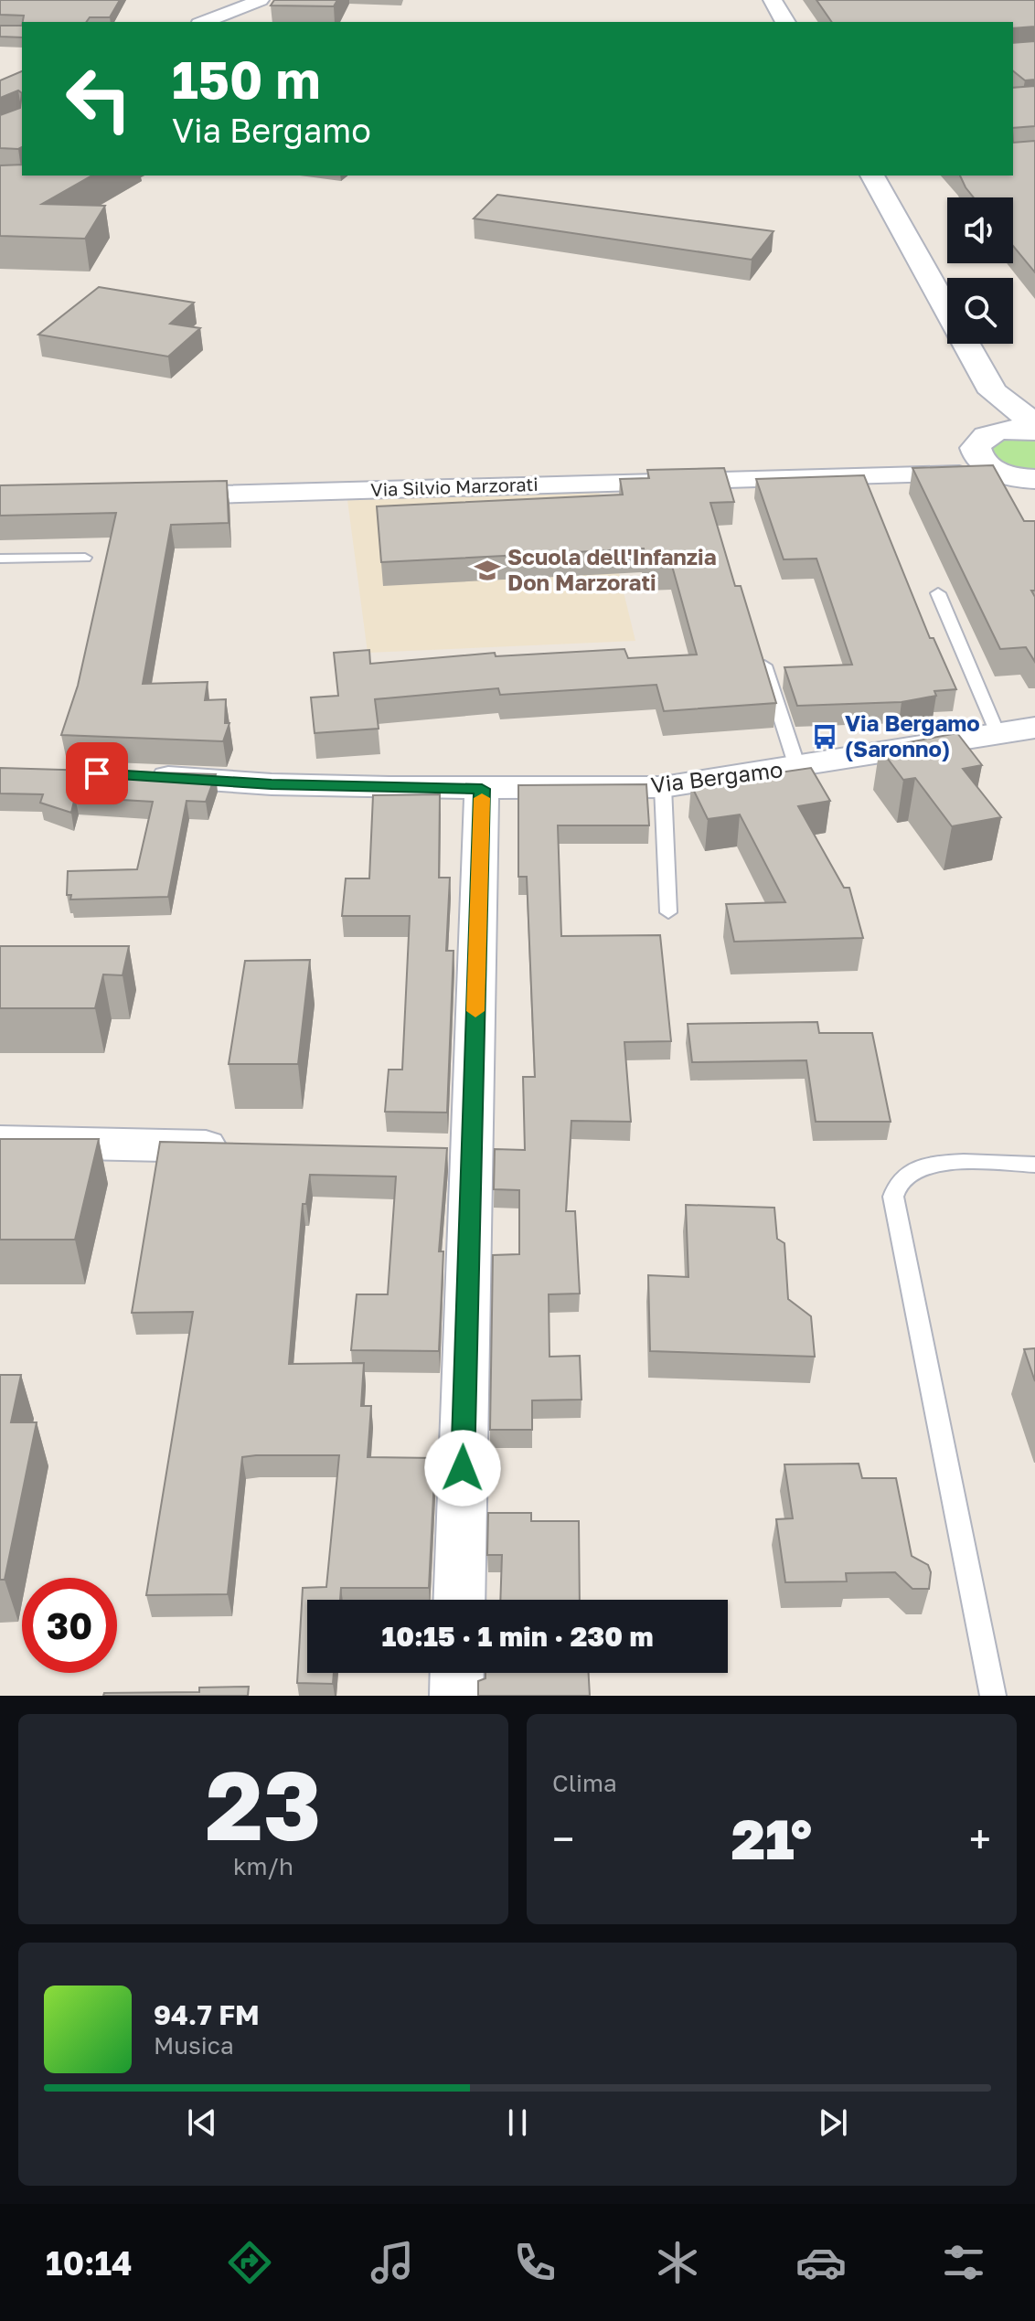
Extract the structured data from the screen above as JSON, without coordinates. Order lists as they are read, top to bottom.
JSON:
{
  "streets": {
    "street": ["Via Silvio Marzorati", "Via Bergamo"]
  },
  "places": {
    "school or university": ["Scuola dell'Infanzia Don Marzorati"],
    "bus stop": ["Via Bergamo (Saronno)"]
  },
  "page": {
    "turn": ["150 m", "Via Bergamo"],
    "limit": "30",
    "trip": "10:15 · 1 min · 230 m",
    "tile": [
      ["23", "km/h"],
      "Clima"
    ],
    "heat": ["−", "21°", "+"],
    "song": ["94.7 FM", "Musica"],
    "tabs": "10:14"
  }
}
